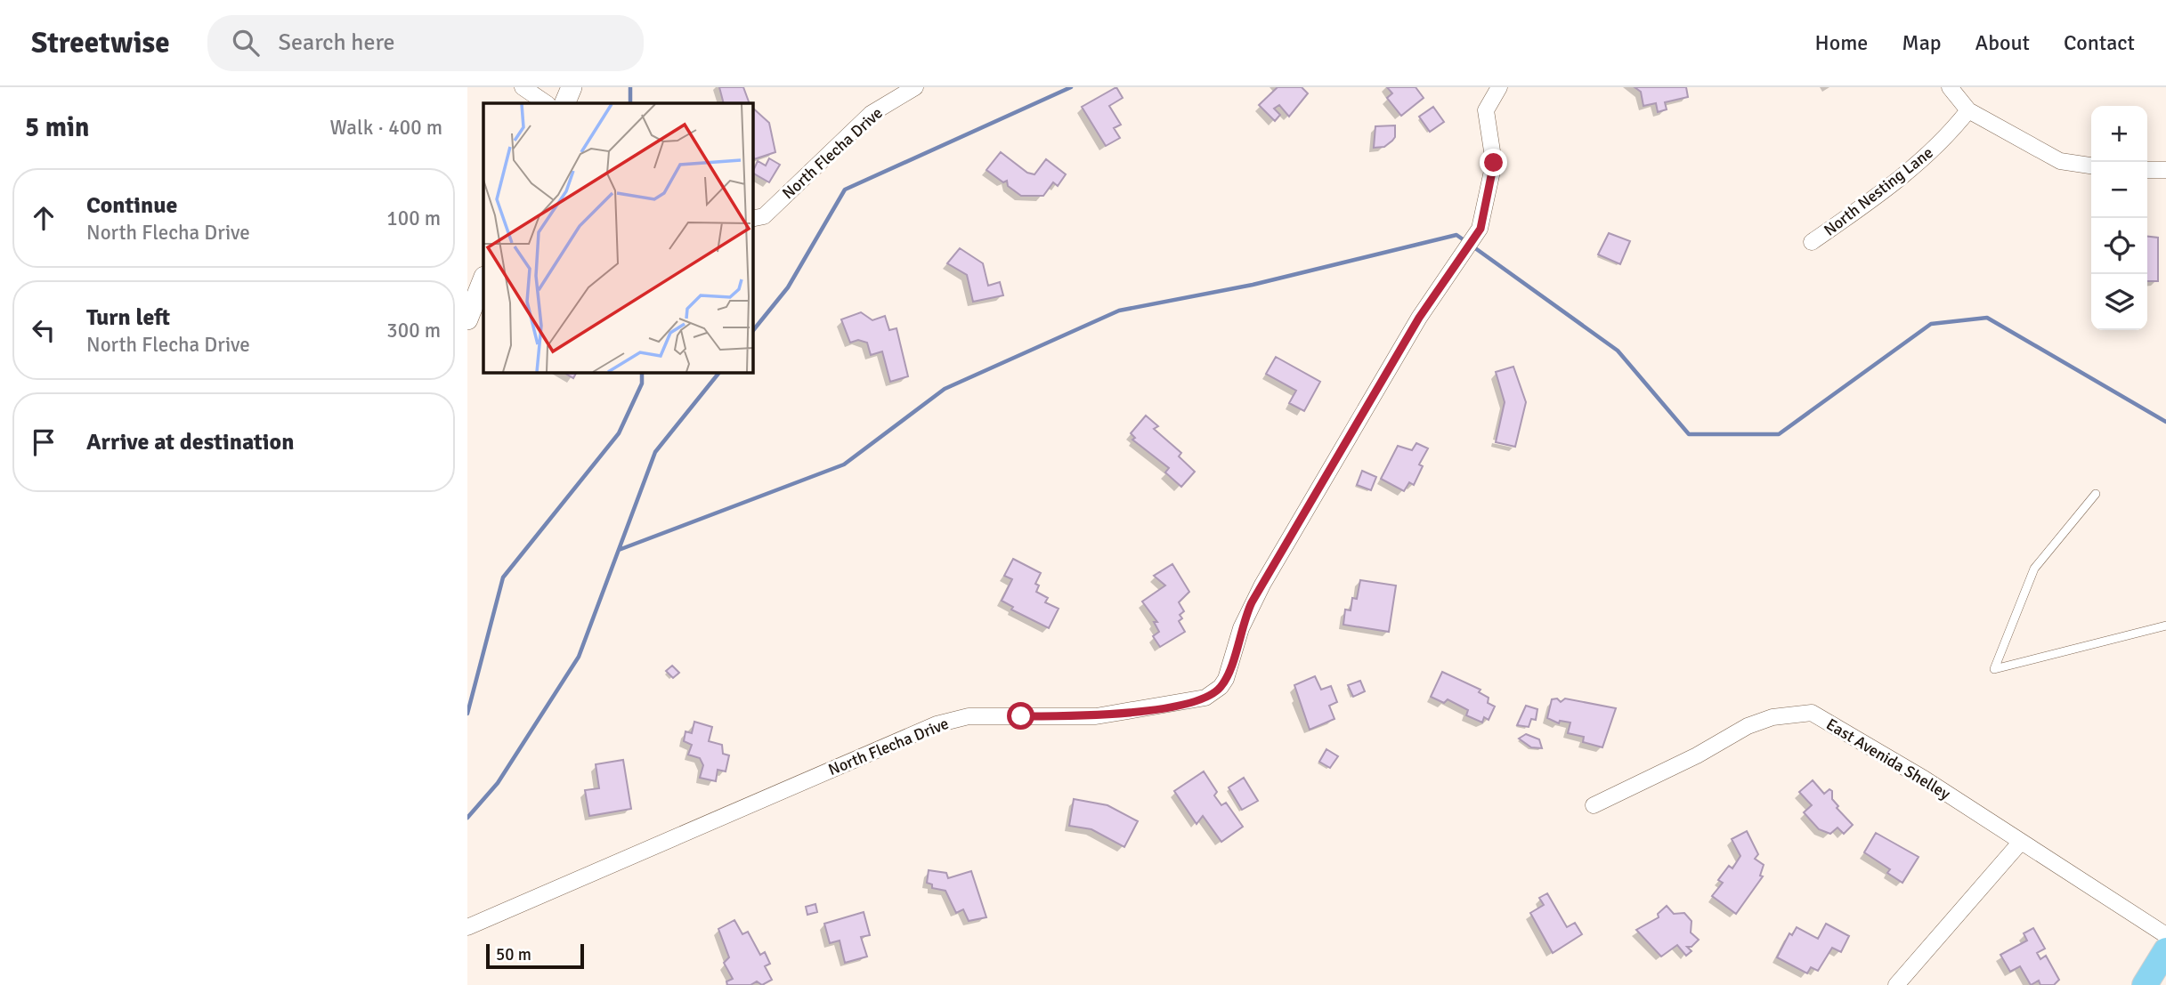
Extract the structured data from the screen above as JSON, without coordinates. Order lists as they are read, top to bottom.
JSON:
{
  "streets": {
    "street": ["North Flecha Drive", "North Nesting Lane", "East Avenida Shelley"]
  },
  "scale_bar": "50 m",
  "page": {
    "header": "Streetwise",
    "search": "Search here",
    "nav": [
      "Home",
      "Map",
      "About",
      "Contact"
    ],
    "heading": ["5 min", "Walk · 400 m"],
    "map_buttons": ["+", "−"],
    "list": [
      ["Continue", "North Flecha Drive", "100 m"],
      ["Turn left", "North Flecha Drive", "300 m"],
      "Arrive at destination"
    ],
    "scale": "50 m"
  }
}
